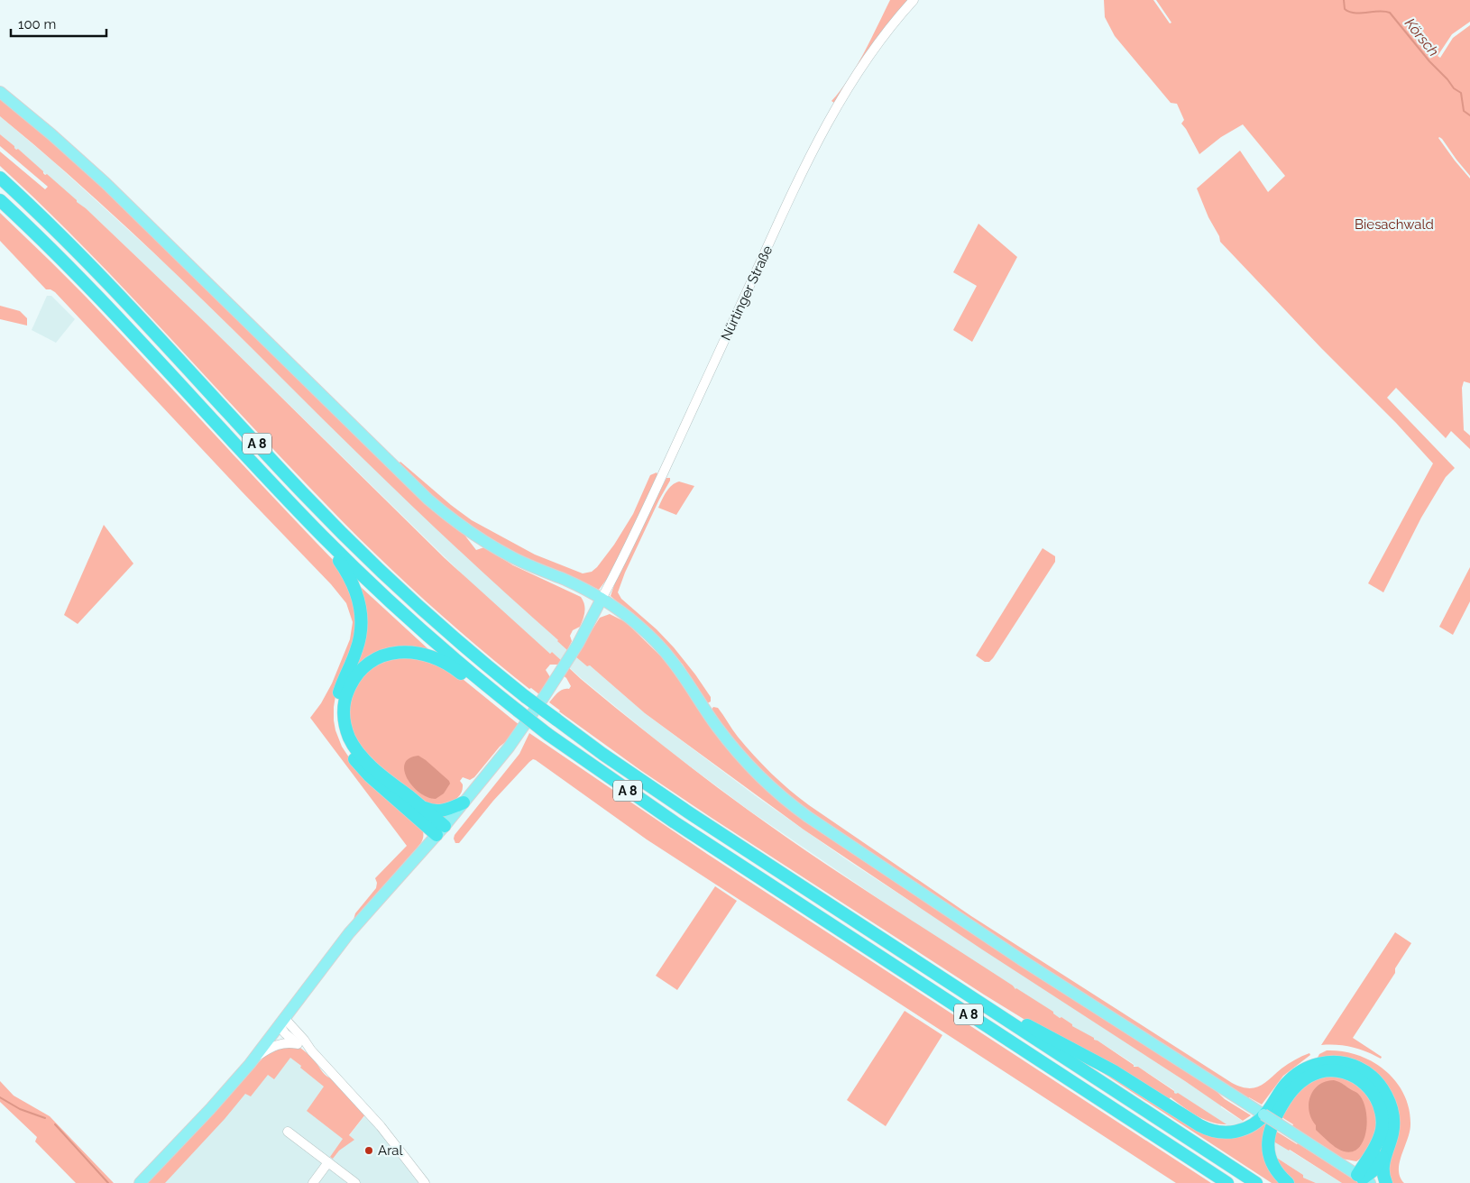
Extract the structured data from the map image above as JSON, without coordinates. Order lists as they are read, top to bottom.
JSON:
{
  "streets": {
    "highway": ["A 8"],
    "street": ["Nürtinger Straße"]
  },
  "water": ["Körsch"],
  "parks": ["Biesachwald"],
  "places": ["Aral"],
  "scale_bar": "100 m"
}
